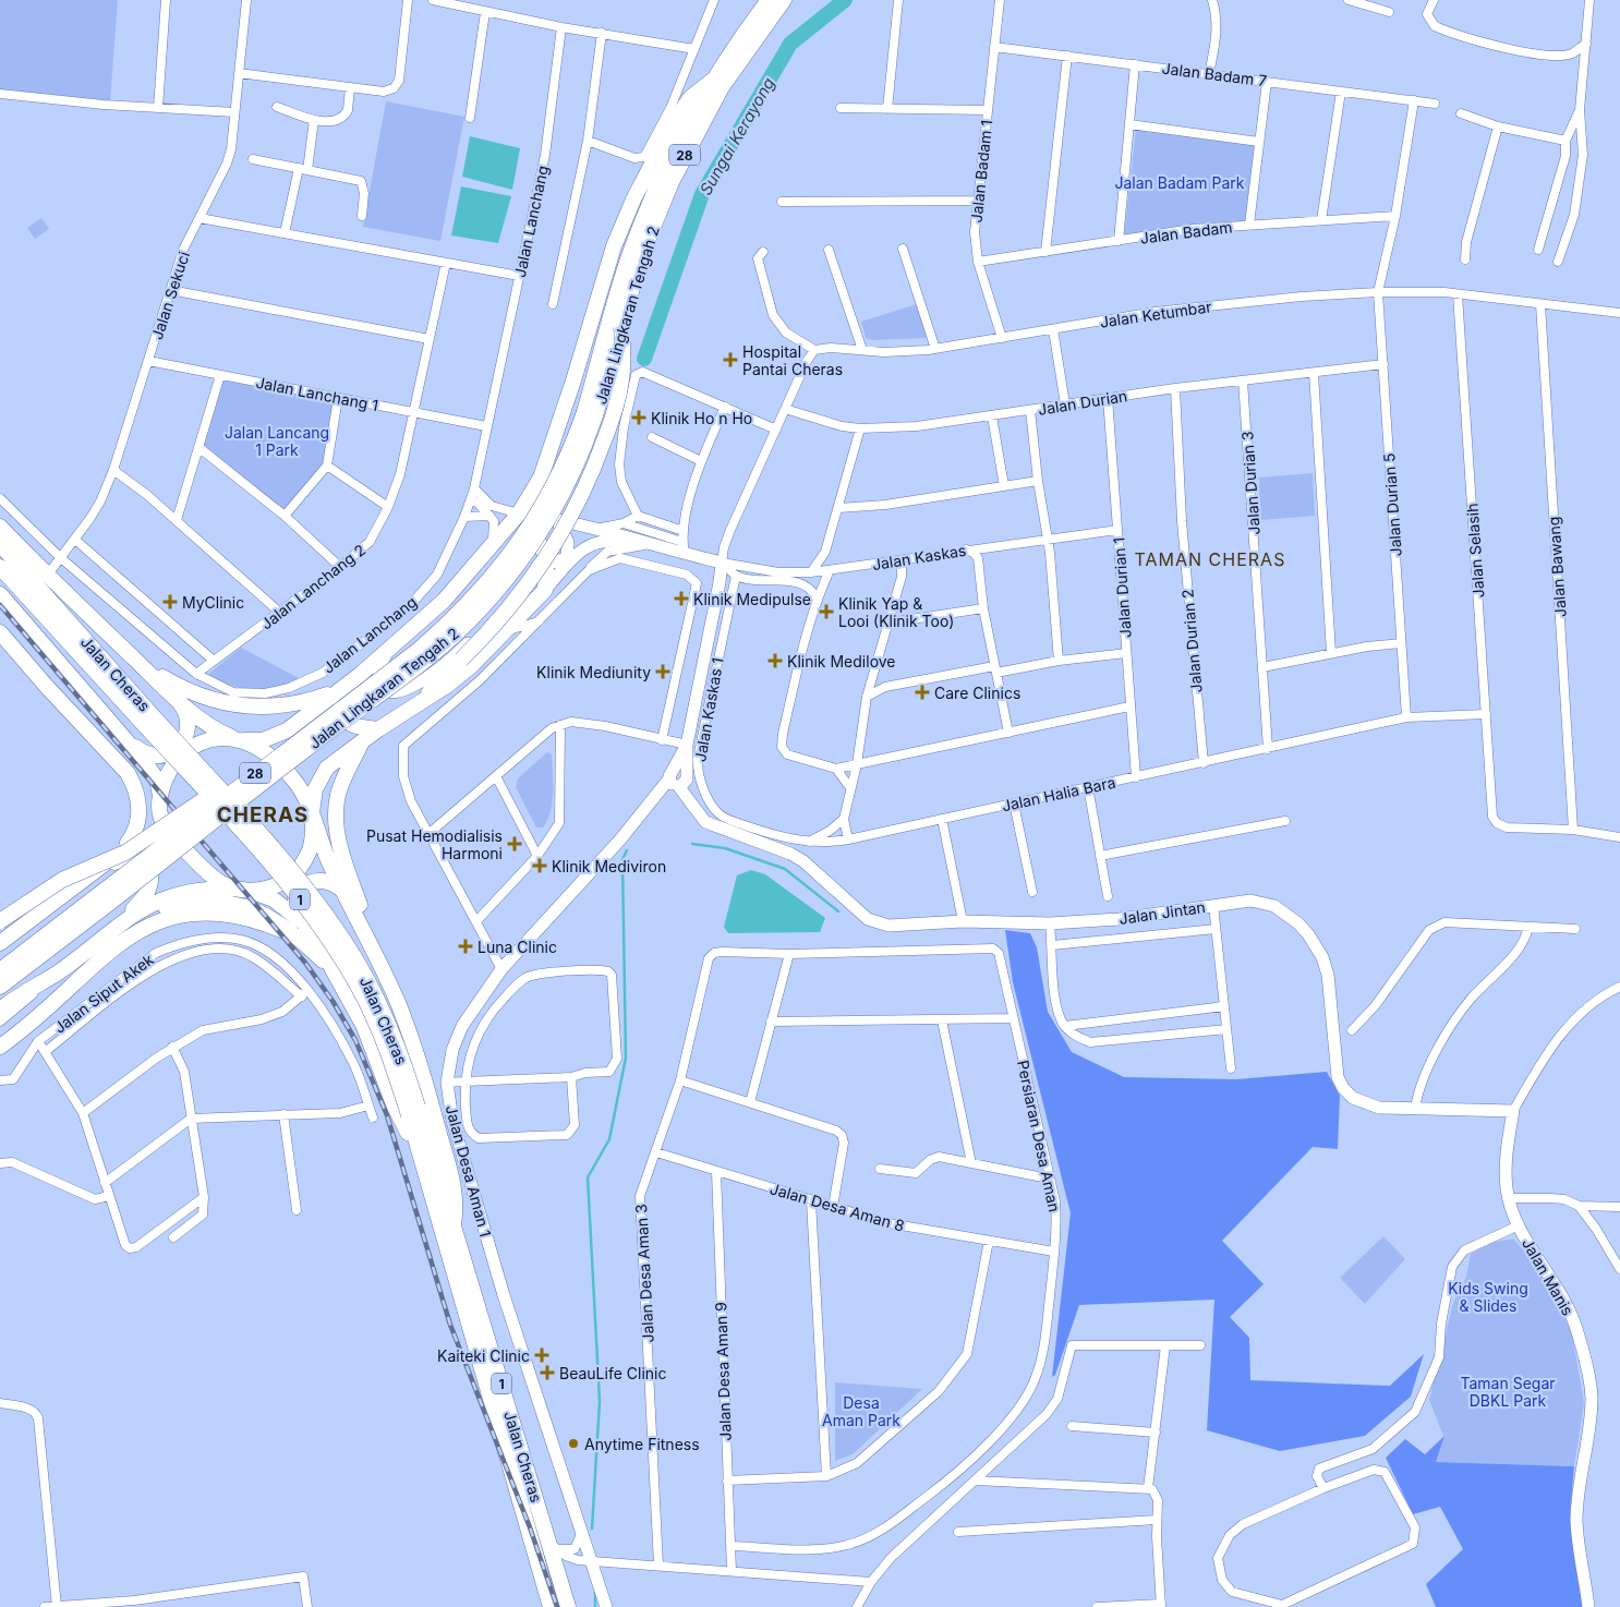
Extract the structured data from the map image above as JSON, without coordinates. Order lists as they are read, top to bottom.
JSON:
{
  "streets": {
    "highway": [
      "28",
      "Jalan Lingkaran Tengah 2",
      "Jalan Cheras",
      "1"
    ],
    "street": [
      "Jalan Badam 7",
      "Jalan Badam 1",
      "Jalan Lanchang",
      "Jalan Badam",
      "Jalan Sekuci",
      "Jalan Ketumbar",
      "Jalan Lanchang 1",
      "Jalan Durian",
      "Jalan Durian 3",
      "Jalan Durian 5",
      "Jalan Selasih",
      "Jalan Kaskas",
      "Jalan Bawang",
      "Jalan Lanchang 2",
      "Jalan Durian 1",
      "Jalan Durian 2",
      "Jalan Kaskas 1",
      "Jalan Halia Bara",
      "Jalan Jintan",
      "Jalan Siput Akek",
      "Persiaran Desa Aman",
      "Jalan Desa Aman 1",
      "Jalan Desa Aman 8",
      "Jalan Desa Aman 3",
      "Jalan Manis",
      "Jalan Desa Aman 9"
    ]
  },
  "crossings": [
    ["Jalan Badam 7", "Jalan Badam 1"],
    ["Jalan Badam 7", "Jalan Durian 5"],
    ["Jalan Badam 1", "Jalan Badam"],
    ["Jalan Badam 1", "Jalan Ketumbar"],
    ["Jalan Lanchang", "Jalan Sekuci"],
    ["Jalan Lanchang", "Jalan Lanchang 1"],
    ["Jalan Lanchang", "Jalan Lanchang 2"],
    ["Jalan Badam", "Jalan Durian 5"],
    ["Jalan Sekuci", "Jalan Lanchang 1"],
    ["Jalan Ketumbar", "Jalan Durian 5"],
    ["Jalan Ketumbar", "Jalan Selasih"],
    ["Jalan Ketumbar", "Jalan Bawang"],
    ["Jalan Lanchang 1", "Jalan Lanchang 2"],
    ["Jalan Durian", "Jalan Durian 3"],
    ["Jalan Durian", "Jalan Durian 5"],
    ["Jalan Durian", "Jalan Durian 1"],
    ["Jalan Durian", "Jalan Durian 2"],
    ["Jalan Durian 3", "Jalan Halia Bara"],
    ["Jalan Durian 5", "Jalan Halia Bara"],
    ["Jalan Selasih", "Jalan Bawang"],
    ["Jalan Selasih", "Jalan Halia Bara"],
    ["Jalan Kaskas", "Jalan Durian 1"],
    ["Jalan Kaskas", "Jalan Kaskas 1"],
    ["Jalan Durian 1", "Jalan Halia Bara"],
    ["Jalan Durian 2", "Jalan Halia Bara"],
    ["Jalan Kaskas 1", "Jalan Halia Bara"],
    ["Jalan Jintan", "Jalan Manis"],
    ["Persiaran Desa Aman", "Jalan Desa Aman 8"],
    ["Persiaran Desa Aman", "Jalan Desa Aman 3"],
    ["Persiaran Desa Aman", "Jalan Desa Aman 9"],
    ["Jalan Desa Aman 8", "Jalan Desa Aman 3"],
    ["Jalan Desa Aman 8", "Jalan Desa Aman 9"]
  ],
  "districts": ["TAMAN CHERAS", "CHERAS"],
  "water": ["Sungai Kerayong"],
  "parks": [
    "Jalan Badam Park",
    "Jalan Lancang 1 Park",
    "Kids Swing & Slides",
    "Taman Segar DBKL Park",
    "Desa Aman Park"
  ],
  "places": {
    "health": [
      "Hospital Pantai Cheras",
      "Klinik Ho n Ho",
      "Klinik Medipulse",
      "MyClinic",
      "Klinik Yap & Looi (Klinik Too)",
      "Klinik Medilove",
      "Klinik Mediunity",
      "Care Clinics",
      "Pusat Hemodialisis Harmoni",
      "Klinik Mediviron",
      "Luna Clinic",
      "Kaiteki Clinic",
      "BeauLife Clinic"
    ],
    "other": ["Anytime Fitness"]
  }
}
